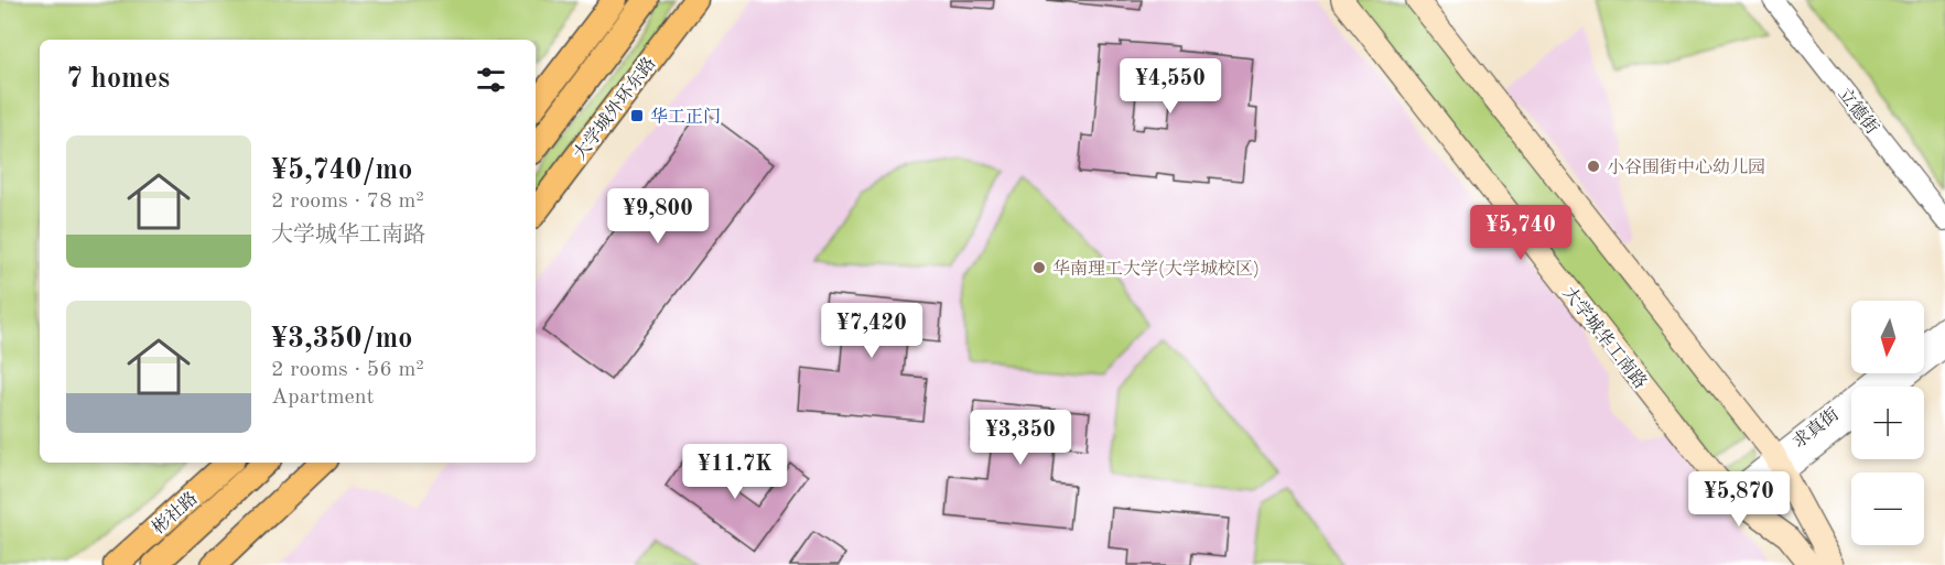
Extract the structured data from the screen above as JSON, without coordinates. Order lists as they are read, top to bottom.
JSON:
{
  "streets": {
    "main road": ["大学城外环东路", "大学城华工南路", "彬社路"],
    "street": ["立德街", "求真街"]
  },
  "crossings": [
    ["大学城华工南路", "求真街"]
  ],
  "places": {
    "transit": ["华工正门"],
    "other": ["小谷围街中心幼儿园", "华南理工大学(大学城校区)"]
  },
  "north": "bottom",
  "page": {
    "heading": "7 homes",
    "price": [
      "¥4,550",
      "¥9,800",
      "¥5,740",
      "¥7,420",
      "¥3,350",
      "¥11.7K",
      "¥5,870"
    ],
    "list": [
      {
        "name": "¥5,740/mo",
        "note": "2 rooms · 78 m² · 大学城华工南路"
      },
      {
        "name": "¥3,350/mo",
        "note": "2 rooms · 56 m² · Apartment"
      }
    ],
    "map_buttons": ["+", "−"]
  }
}
